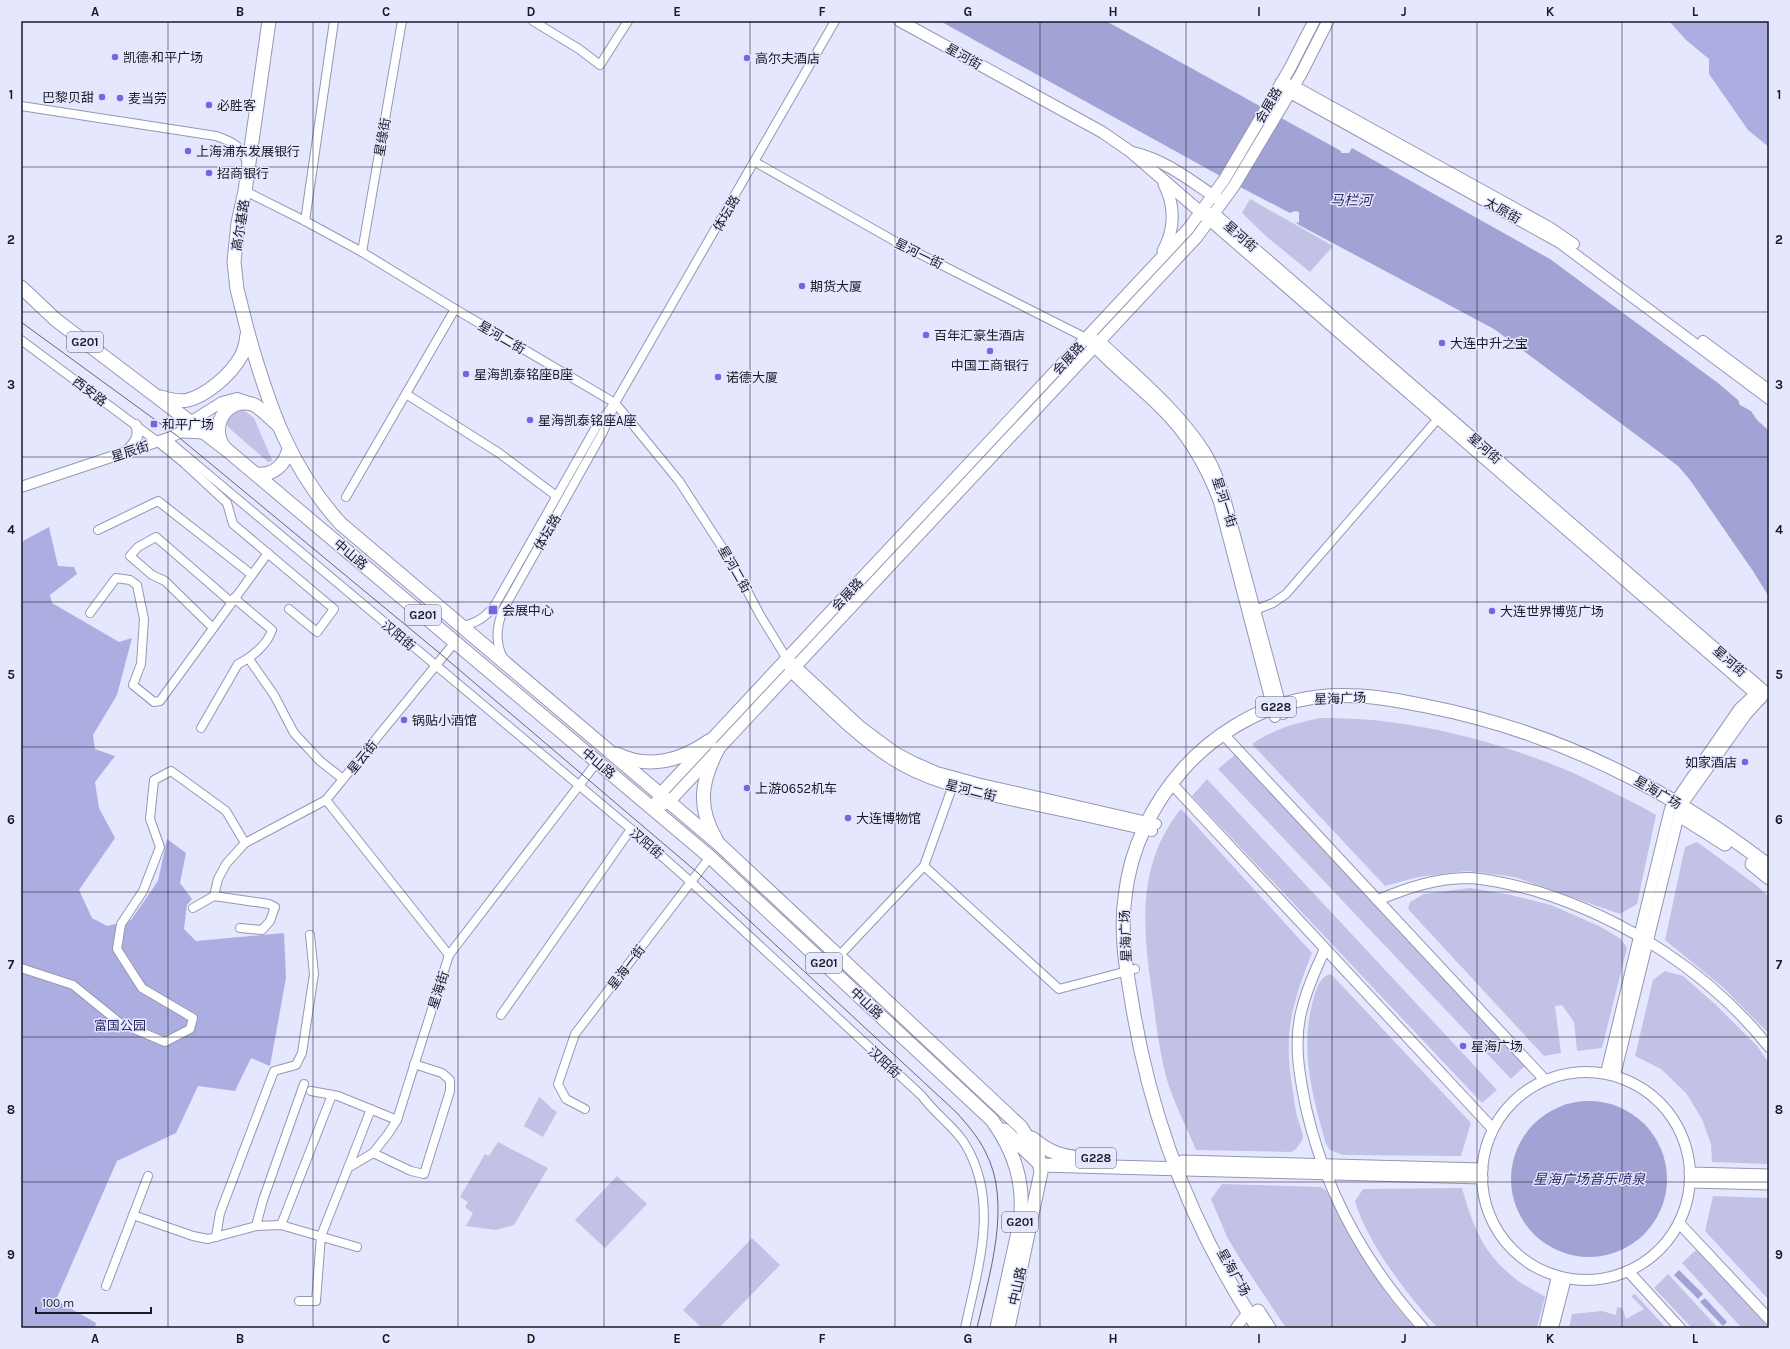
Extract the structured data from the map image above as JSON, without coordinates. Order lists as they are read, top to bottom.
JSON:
{
  "streets": {
    "main road": [
      "星河街",
      "会展路",
      "高尔基路",
      "G201",
      "中山路",
      "星海广场",
      "G228"
    ],
    "street": [
      "星缘街",
      "太原街",
      "体坛路",
      "星河一街",
      "星河二街",
      "西安路",
      "星辰街",
      "汉阳街",
      "星云街",
      "星海一街",
      "星海街"
    ]
  },
  "crossings": [
    ["星河街", "会展路"],
    ["会展路", "太原街"],
    ["会展路", "星河一街"],
    ["会展路", "星河二街"],
    ["会展路", "中山路"],
    ["星缘街", "星河二街"],
    ["体坛路", "星河一街"],
    ["体坛路", "星河二街"],
    ["体坛路", "中山路"],
    ["高尔基路", "星河二街"],
    ["高尔基路", "中山路"],
    ["星河一街", "星海广场"],
    ["星河二街", "星海广场"],
    ["西安路", "星辰街"],
    ["西安路", "汉阳街"],
    ["星辰街", "中山路"],
    ["星辰街", "汉阳街"],
    ["中山路", "G228"],
    ["中山路", "星云街"],
    ["中山路", "星海一街"],
    ["中山路", "星海街"],
    ["汉阳街", "星云街"],
    ["汉阳街", "星海一街"],
    ["汉阳街", "星海街"],
    ["星海广场", "G228"]
  ],
  "water": ["马栏河", "星海广场音乐喷泉"],
  "parks": ["富国公园"],
  "places": {
    "other": [
      "凯德·和平广场",
      "高尔夫酒店",
      "巴黎贝甜",
      "麦当劳",
      "必胜客",
      "上海浦东发展银行",
      "招商银行",
      "期货大厦",
      "百年汇豪生酒店",
      "大连中升之宝",
      "中国工商银行",
      "星海凯泰铭座B座",
      "诺德大厦",
      "星海凯泰铭座A座",
      "大连世界博览广场",
      "锅贴小酒馆",
      "如家酒店",
      "上游0652机车",
      "大连博物馆",
      "星海广场"
    ],
    "transit": ["和平广场", "会展中心"]
  },
  "scale_bar": "100 m",
  "grid": {
    "columns": [
      "A",
      "B",
      "C",
      "D",
      "E",
      "F",
      "G",
      "H",
      "I",
      "J",
      "K",
      "L"
    ],
    "rows": [
      "1",
      "2",
      "3",
      "4",
      "5",
      "6",
      "7",
      "8",
      "9"
    ]
  }
}
